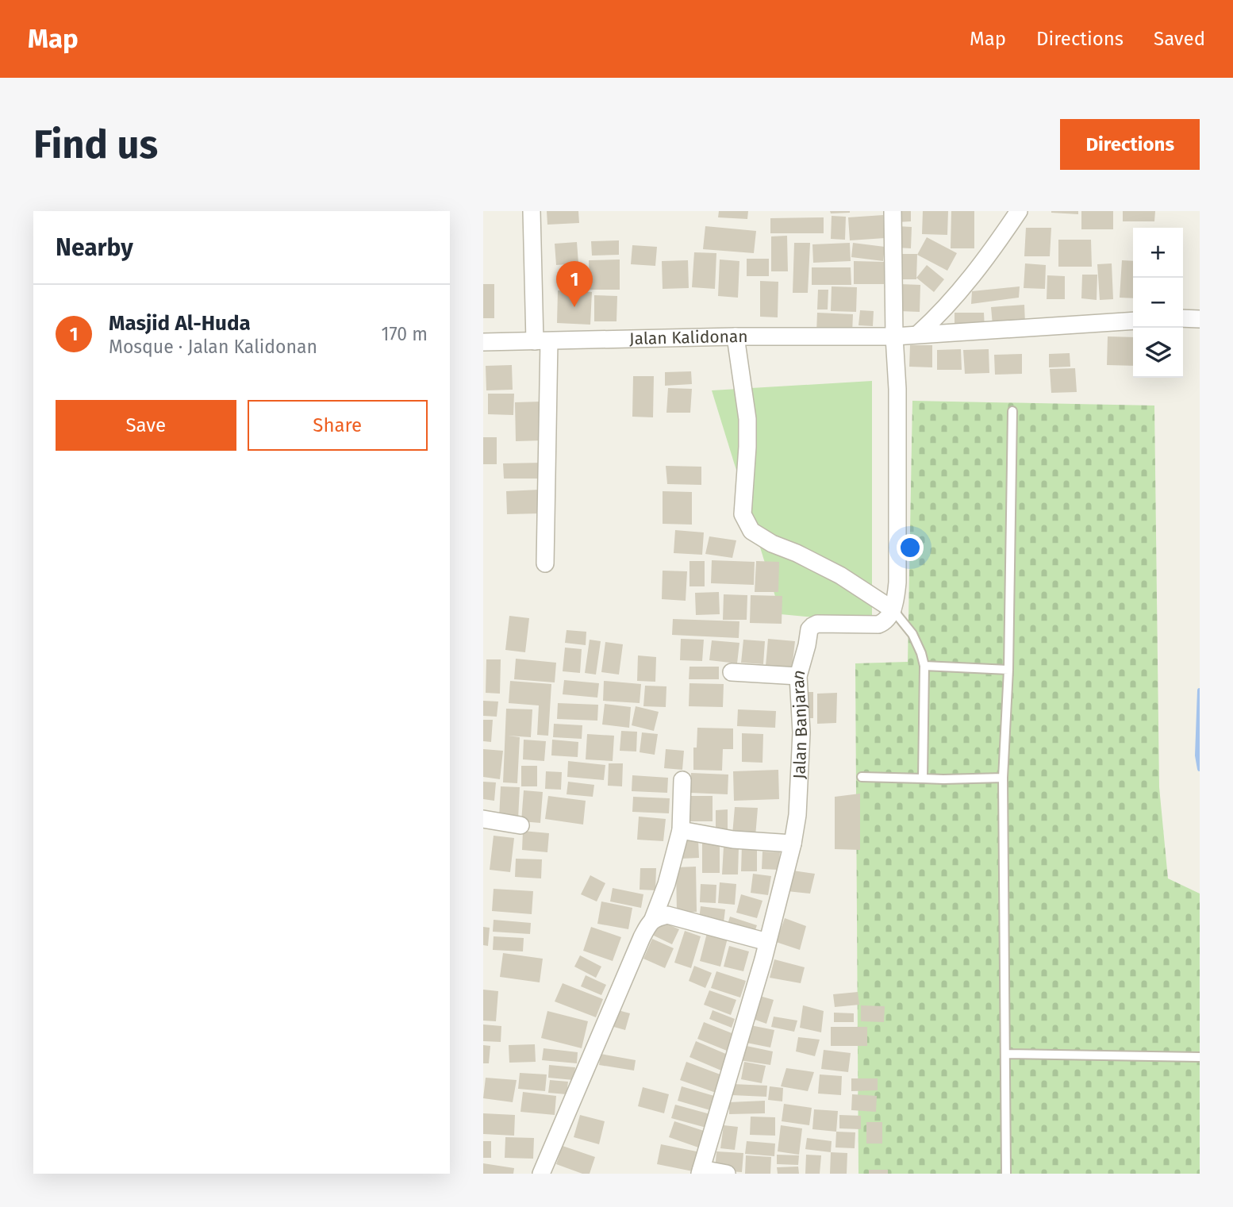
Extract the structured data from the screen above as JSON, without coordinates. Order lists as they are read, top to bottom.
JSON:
{
  "streets": {
    "street": ["Jalan Kalidonan", "Jalan Banjaran"]
  },
  "page": {
    "header": "Map",
    "nav": ["Map", "Directions", "Saved"],
    "buttons": [
      "Directions",
      ["Save", "Share"]
    ],
    "title": "Find us",
    "heading": "Nearby",
    "map_buttons": ["+", "−"],
    "pins": "1",
    "list": [
      {
        "mark": "1",
        "name": "Masjid Al-Huda",
        "note": "Mosque · Jalan Kalidonan",
        "value": "170 m"
      }
    ]
  }
}
